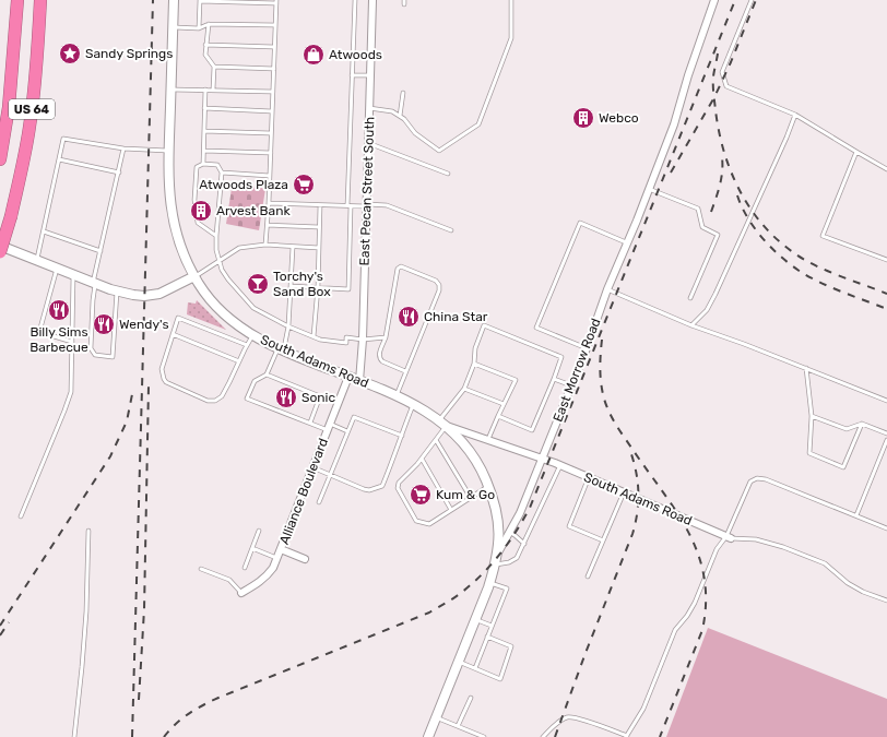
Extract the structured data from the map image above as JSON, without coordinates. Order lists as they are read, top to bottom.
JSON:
{
  "streets": {
    "highway": ["US 64"],
    "main road": ["South Adams Road", "East Morrow Road"],
    "street": ["East Pecan Street South", "Alliance Boulevard"]
  },
  "crossings": [
    ["East Pecan Street South", "South Adams Road"],
    ["South Adams Road", "East Morrow Road"],
    ["South Adams Road", "Alliance Boulevard"]
  ],
  "places": {
    "place": ["Sandy Springs"],
    "shop": ["Atwoods"],
    "building": ["Webco", "Arvest Bank"],
    "supermarket": ["Atwoods Plaza", "Kum & Go"],
    "bar": ["Torchy's Sand Box"],
    "restaurant": [
      "Billy Sims Barbecue",
      "China Star",
      "Wendy's",
      "Sonic"
    ]
  }
}
